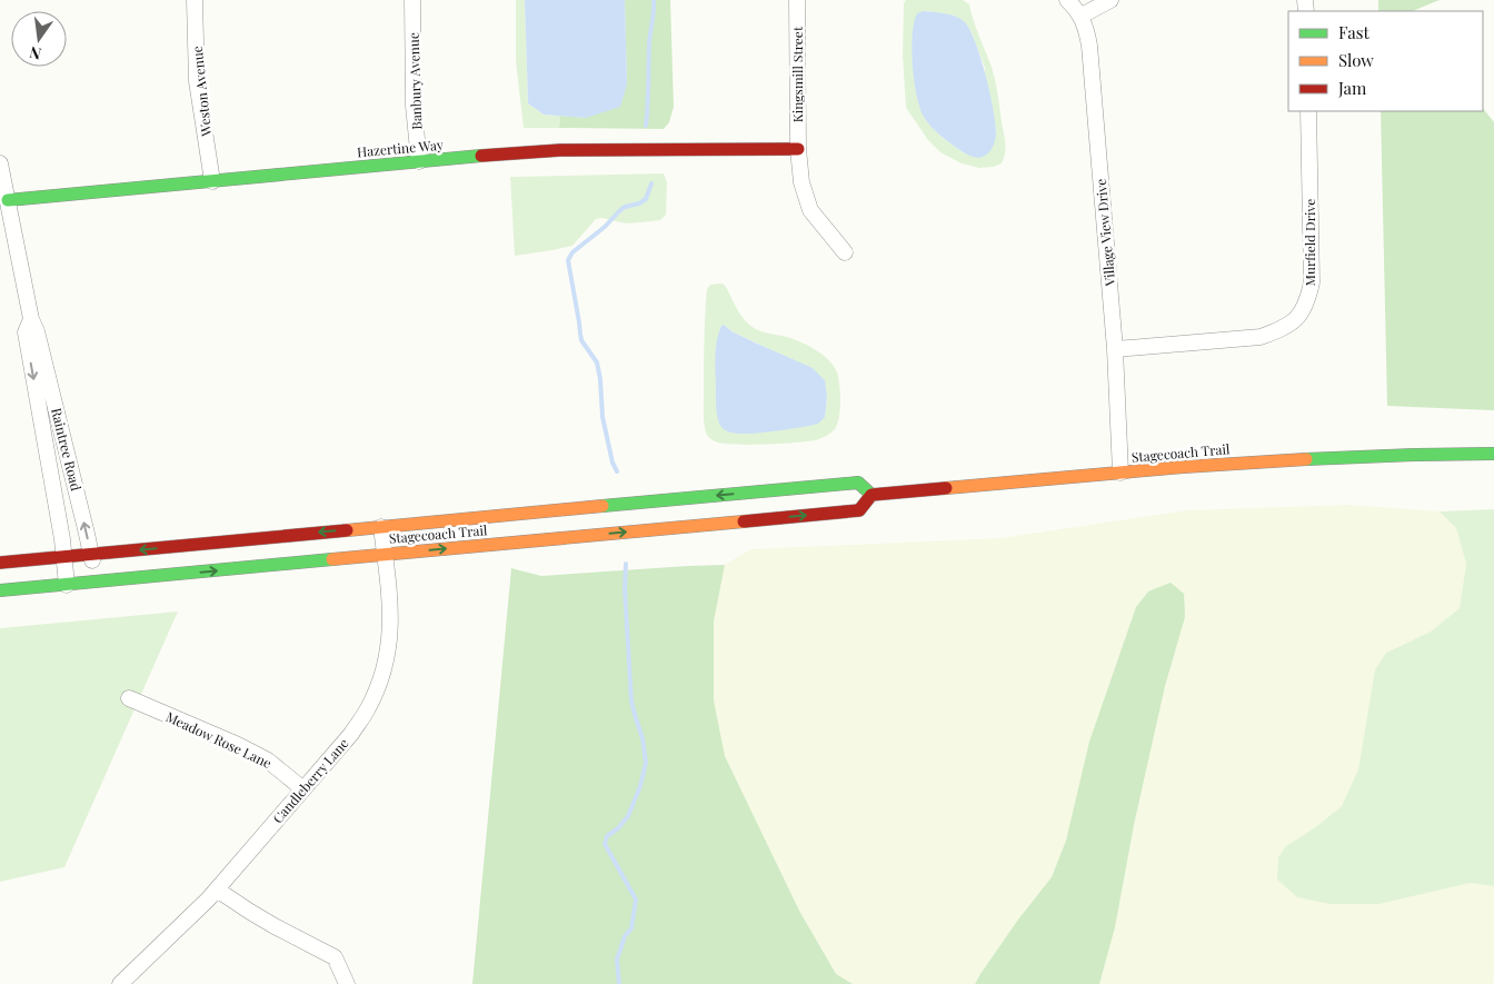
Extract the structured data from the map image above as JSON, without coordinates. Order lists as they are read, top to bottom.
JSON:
{
  "streets": {
    "main road": ["Hazertine Way", "Stagecoach Trail"],
    "street": [
      "Kingsmill Street",
      "Banbury Avenue",
      "Weston Avenue",
      "Village View Drive",
      "Murfield Drive",
      "Raintree Road",
      "Meadow Rose Lane",
      "Candleberry Lane"
    ]
  },
  "crossings": [
    ["Kingsmill Street", "Hazertine Way"],
    ["Banbury Avenue", "Hazertine Way"],
    ["Weston Avenue", "Hazertine Way"],
    ["Hazertine Way", "Raintree Road"],
    ["Village View Drive", "Murfield Drive"],
    ["Village View Drive", "Stagecoach Trail"],
    ["Raintree Road", "Stagecoach Trail"],
    ["Stagecoach Trail", "Candleberry Lane"],
    ["Meadow Rose Lane", "Candleberry Lane"]
  ],
  "legend": ["Fast", "Slow", "Jam"],
  "north": "bottom"
}
